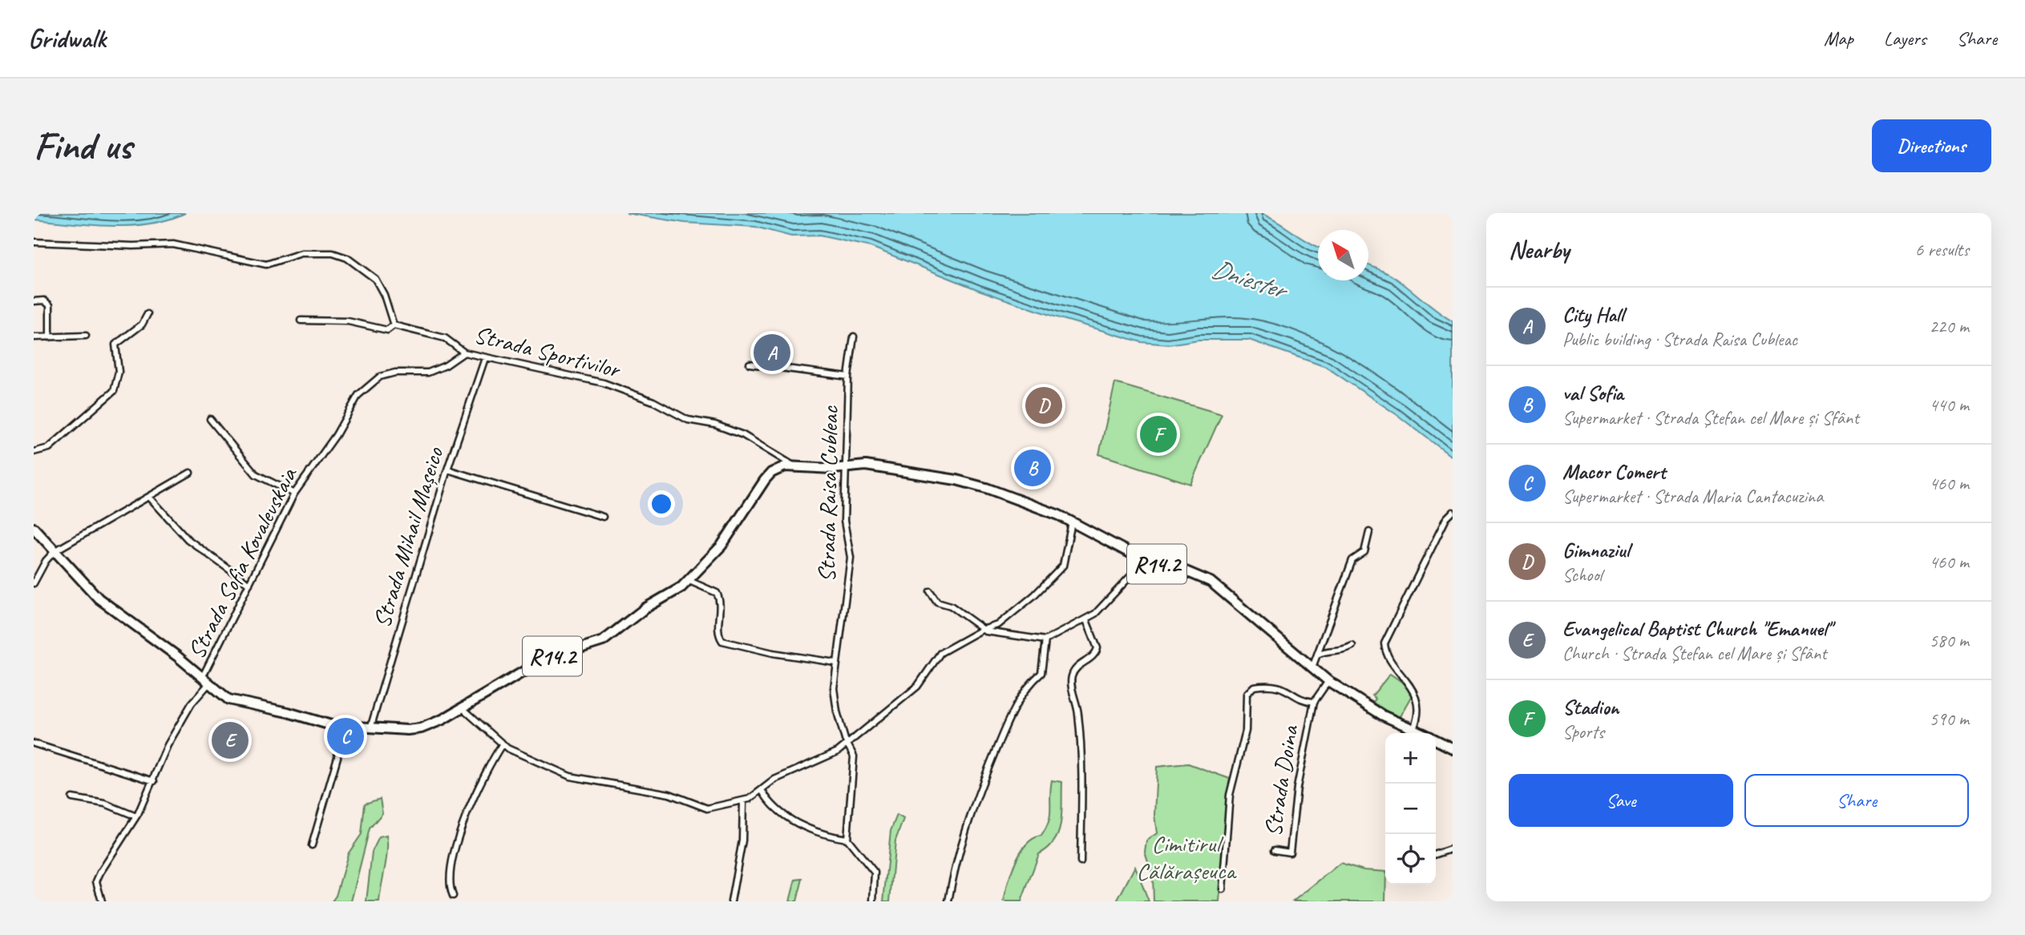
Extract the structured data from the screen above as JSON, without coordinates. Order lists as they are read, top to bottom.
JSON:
{
  "streets": {
    "main road": ["R14.2"],
    "street": [
      "Strada Sportivilor",
      "Strada Raisa Cubleac",
      "Strada Mihail Mașeico",
      "Strada Sofia Kovalevskaia",
      "Strada Doina"
    ]
  },
  "crossings": [
    ["Strada Sportivilor", "Strada Mihail Mașeico"],
    ["Strada Sportivilor", "Strada Sofia Kovalevskaia"],
    ["Strada Sportivilor", "R14.2"],
    ["Strada Raisa Cubleac", "R14.2"],
    ["Strada Mihail Mașeico", "R14.2"],
    ["Strada Sofia Kovalevskaia", "R14.2"]
  ],
  "water": ["Dniester"],
  "parks": ["Cimitirul Călărașeuca"],
  "north": "top left",
  "page": {
    "header": "Gridwalk",
    "nav": ["Map", "Layers", "Share"],
    "buttons": [
      "Directions",
      ["Save", "Share"]
    ],
    "title": "Find us",
    "heading": ["Nearby", "6 results"],
    "list": [
      {
        "mark": "A",
        "name": "City Hall",
        "note": "Public building · Strada Raisa Cubleac",
        "value": "220 m"
      },
      {
        "mark": "B",
        "name": "val Sofia",
        "note": "Supermarket · Strada Ștefan cel Mare și Sfânt",
        "value": "440 m"
      },
      {
        "mark": "C",
        "name": "Macor Comert",
        "note": "Supermarket · Strada Maria Cantacuzina",
        "value": "460 m"
      },
      {
        "mark": "D",
        "name": "Gimnaziul",
        "note": "School",
        "value": "460 m"
      },
      {
        "mark": "E",
        "name": "Evangelical Baptist Church \"Emanuel\"",
        "note": "Church · Strada Ștefan cel Mare și Sfânt",
        "value": "580 m"
      },
      {
        "mark": "F",
        "name": "Stadion",
        "note": "Sports",
        "value": "590 m"
      }
    ],
    "pins": [
      "A",
      "D",
      "F",
      "B",
      "C",
      "E"
    ],
    "map_buttons": ["+", "−"]
  }
}
